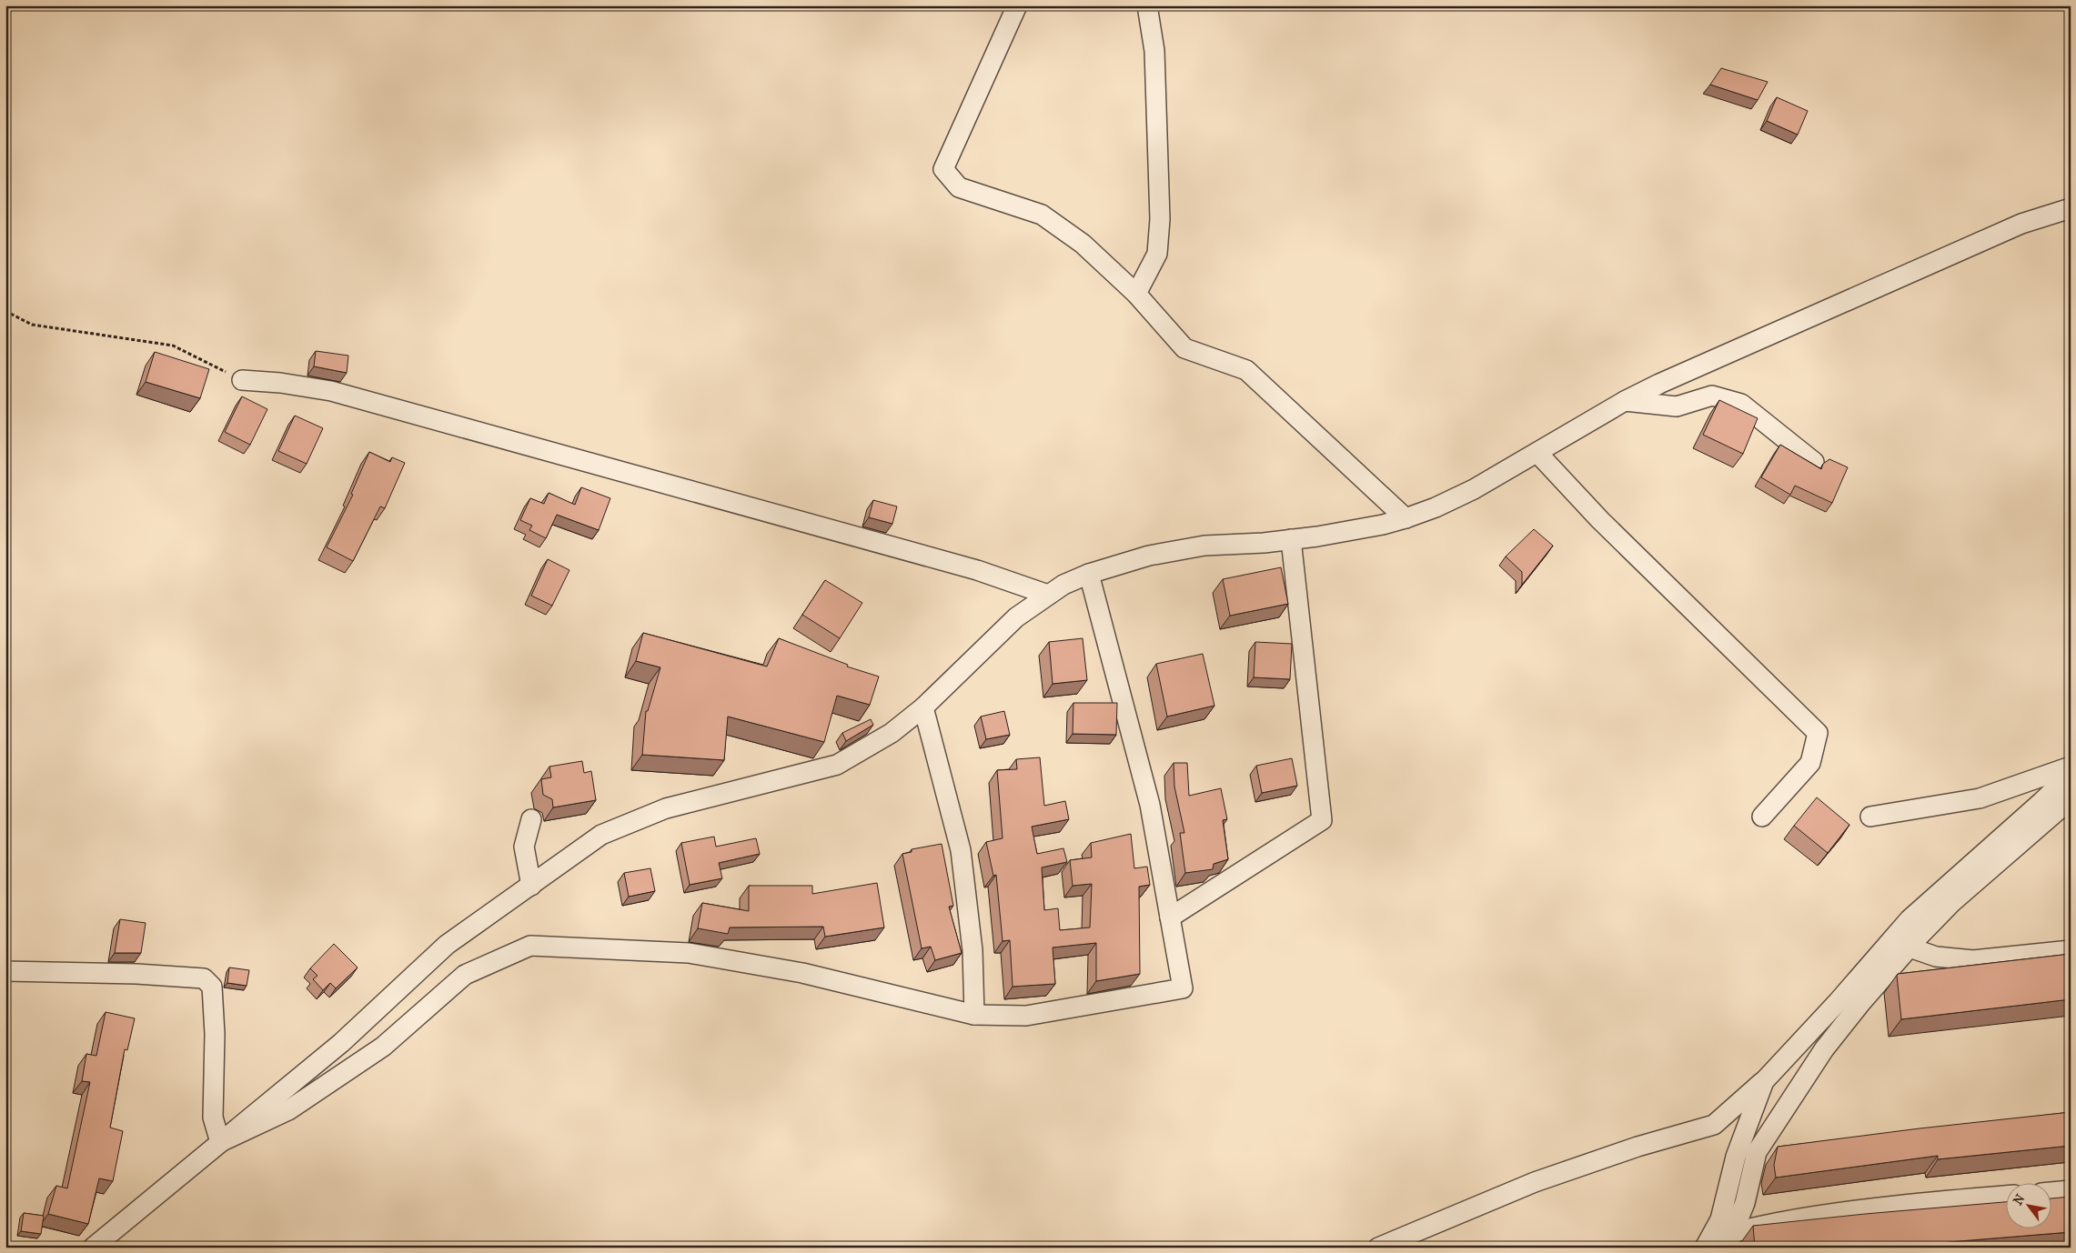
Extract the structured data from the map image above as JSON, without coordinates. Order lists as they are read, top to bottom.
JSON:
{
  "north": "top left"
}
